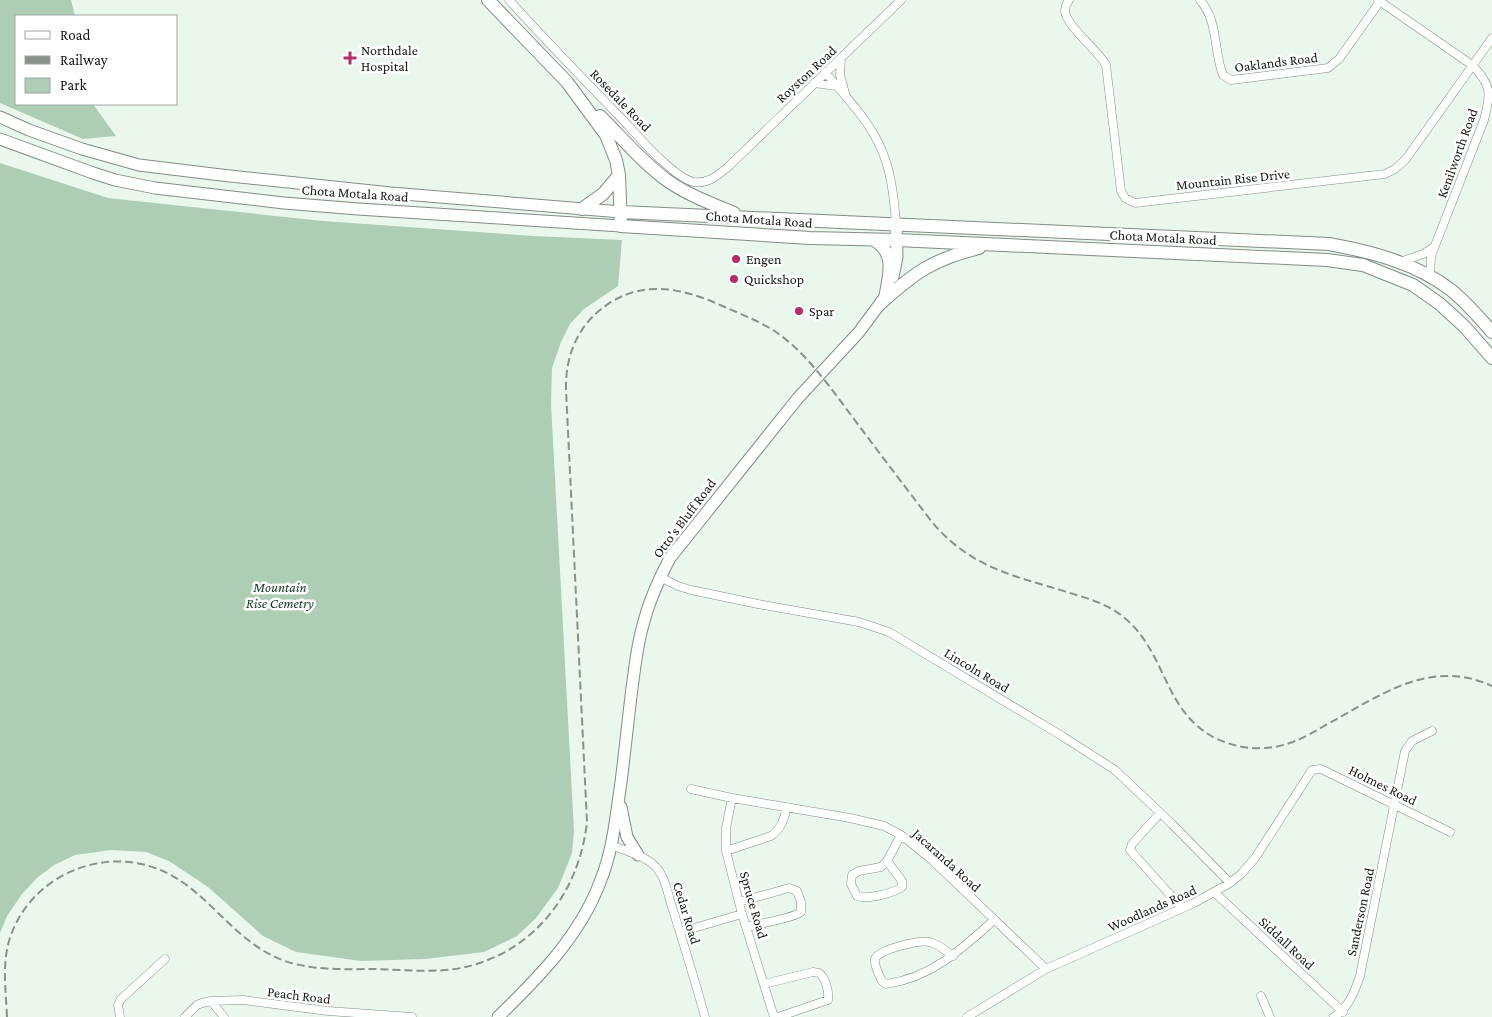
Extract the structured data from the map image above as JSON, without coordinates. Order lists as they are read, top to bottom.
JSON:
{
  "streets": {
    "main road": ["Chota Motala Road"],
    "street": [
      "Oaklands Road",
      "Royston Road",
      "Rosedale Road",
      "Kenilworth Road",
      "Mountain Rise Drive",
      "Otto's Bluff Road",
      "Lincoln Road",
      "Holmes Road",
      "Jacaranda Road",
      "Spruce Road",
      "Woodlands Road",
      "Sanderson Road",
      "Cedar Road",
      "Siddall Road",
      "Peach Road"
    ]
  },
  "crossings": [
    ["Oaklands Road", "Kenilworth Road"],
    ["Royston Road", "Rosedale Road"],
    ["Royston Road", "Otto's Bluff Road"],
    ["Kenilworth Road", "Mountain Rise Drive"],
    ["Kenilworth Road", "Chota Motala Road"],
    ["Chota Motala Road", "Otto's Bluff Road"],
    ["Otto's Bluff Road", "Lincoln Road"],
    ["Otto's Bluff Road", "Cedar Road"],
    ["Lincoln Road", "Woodlands Road"],
    ["Holmes Road", "Woodlands Road"],
    ["Holmes Road", "Sanderson Road"],
    ["Jacaranda Road", "Spruce Road"],
    ["Jacaranda Road", "Woodlands Road"],
    ["Woodlands Road", "Siddall Road"],
    ["Sanderson Road", "Siddall Road"]
  ],
  "parks": ["Mountain Rise Cemetry"],
  "places": {
    "health": ["Northdale Hospital"],
    "other": ["Engen", "Quickshop", "Spar"]
  },
  "legend": ["Road", "Railway", "Park"]
}
